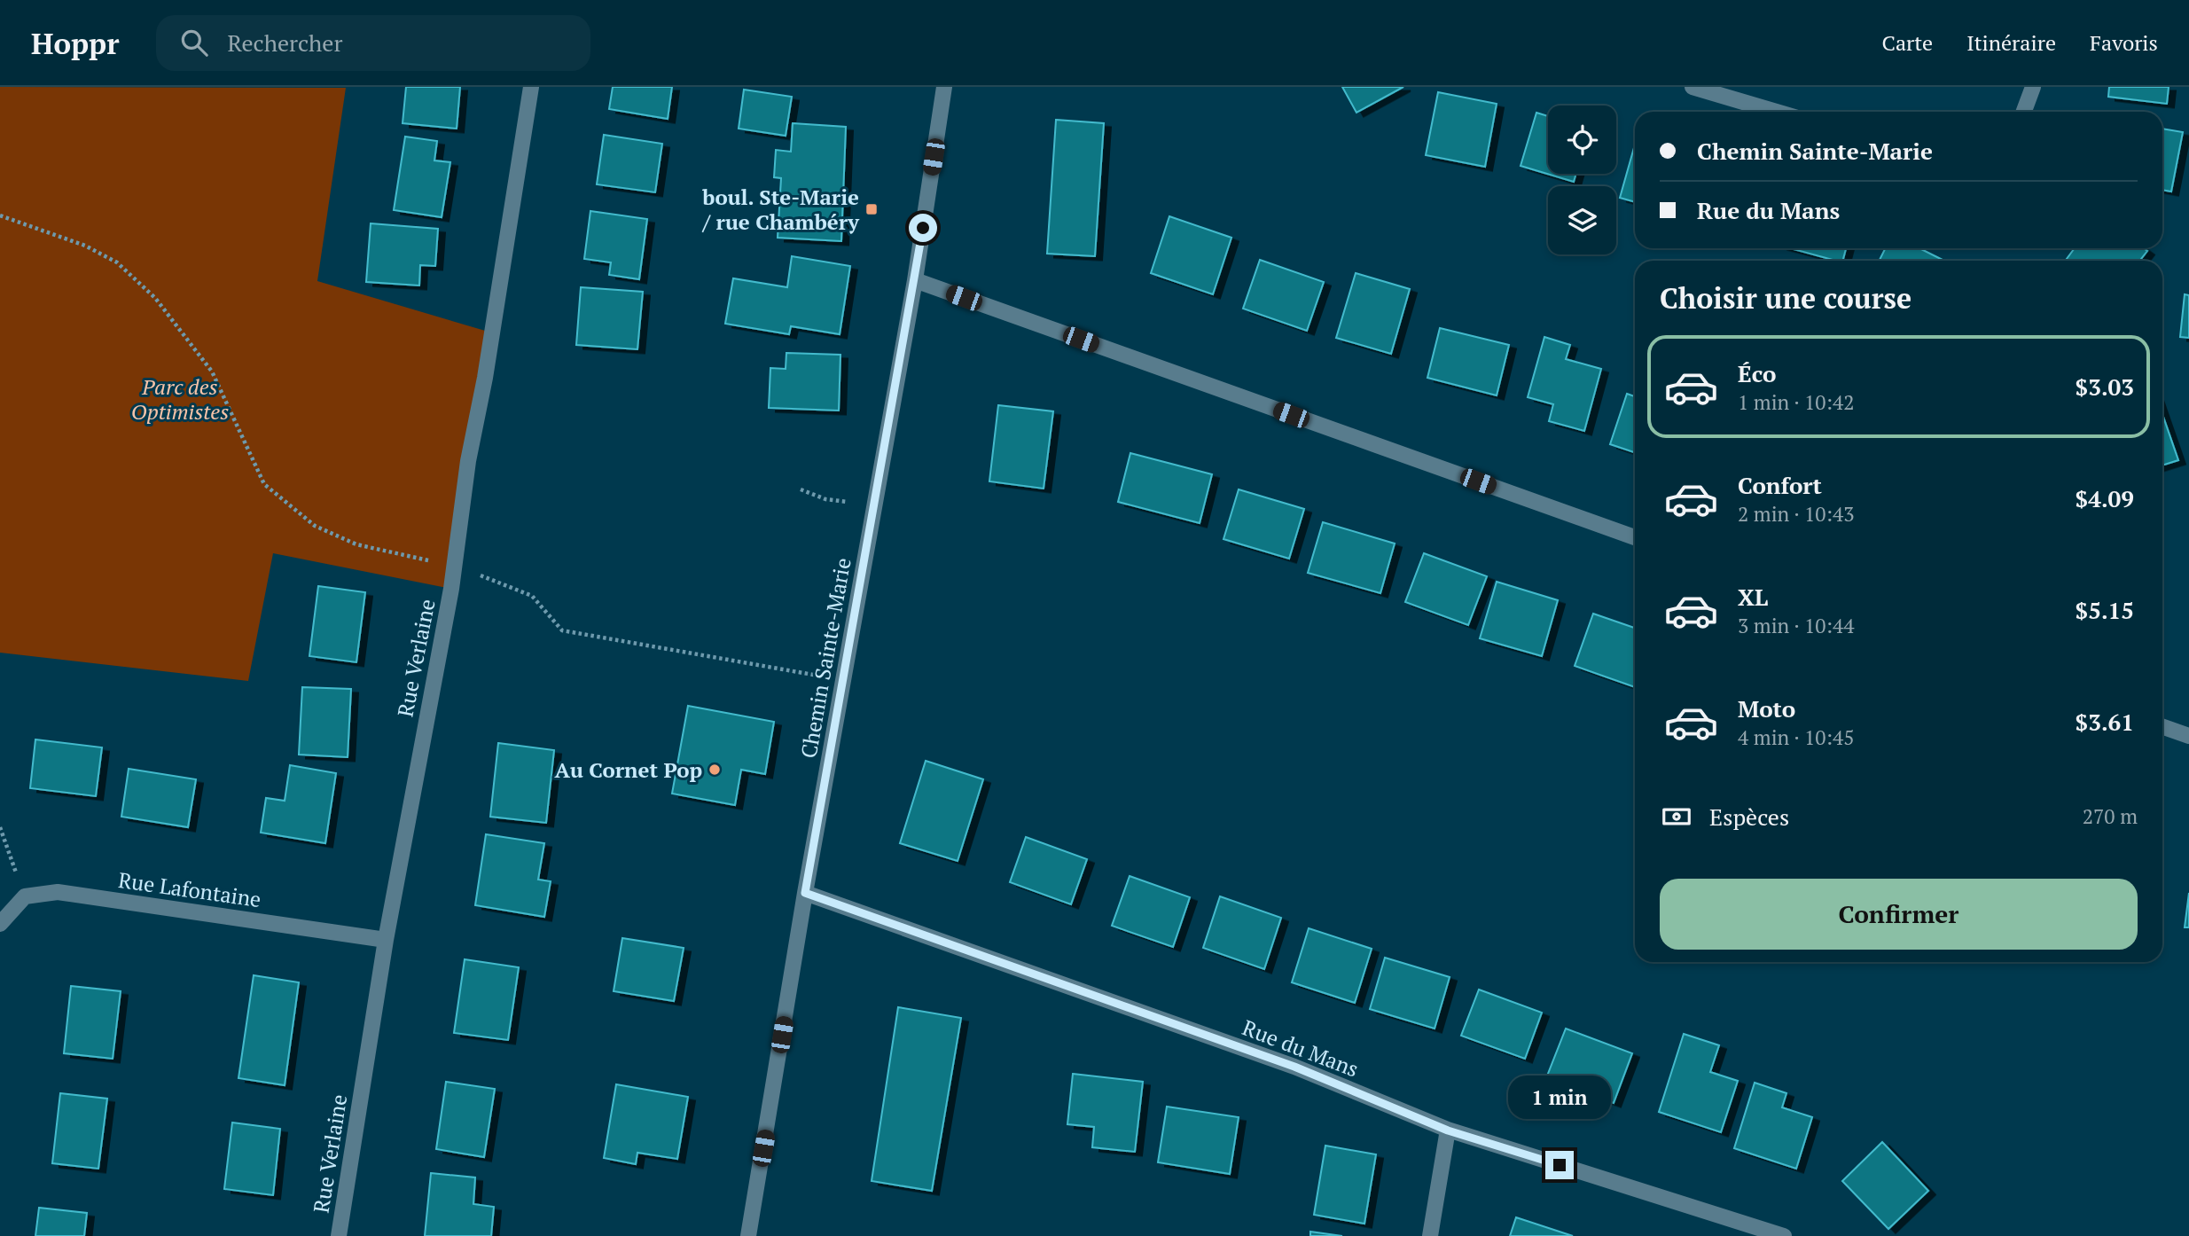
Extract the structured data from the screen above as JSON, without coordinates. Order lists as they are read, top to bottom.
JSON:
{
  "streets": {
    "street": [
      "Rue Verlaine",
      "Chemin Sainte-Marie",
      "Rue Lafontaine",
      "Rue du Mans"
    ]
  },
  "crossings": [
    ["Rue Verlaine", "Rue Lafontaine"],
    ["Chemin Sainte-Marie", "Rue du Mans"]
  ],
  "parks": ["Parc des Optimistes"],
  "places": {
    "transit": ["boul. Ste-Marie / rue Chambéry"],
    "other": ["Au Cornet Pop"]
  },
  "page": {
    "header": "Hoppr",
    "search": "Rechercher",
    "nav": ["Carte", "Itinéraire", "Favoris"],
    "banner": ["Chemin Sainte-Marie", "Rue du Mans"],
    "heading": "Choisir une course",
    "list": [
      {
        "name": "Éco",
        "note": "1 min · 10:42",
        "value": "$3.03"
      },
      {
        "name": "Confort",
        "note": "2 min · 10:43",
        "value": "$4.09"
      },
      {
        "name": "XL",
        "note": "3 min · 10:44",
        "value": "$5.15"
      },
      {
        "name": "Moto",
        "note": "4 min · 10:45",
        "value": "$3.61"
      }
    ],
    "pay": ["Espèces", "270 m"],
    "buttons": "Confirmer",
    "bubble": "1 min"
  }
}
